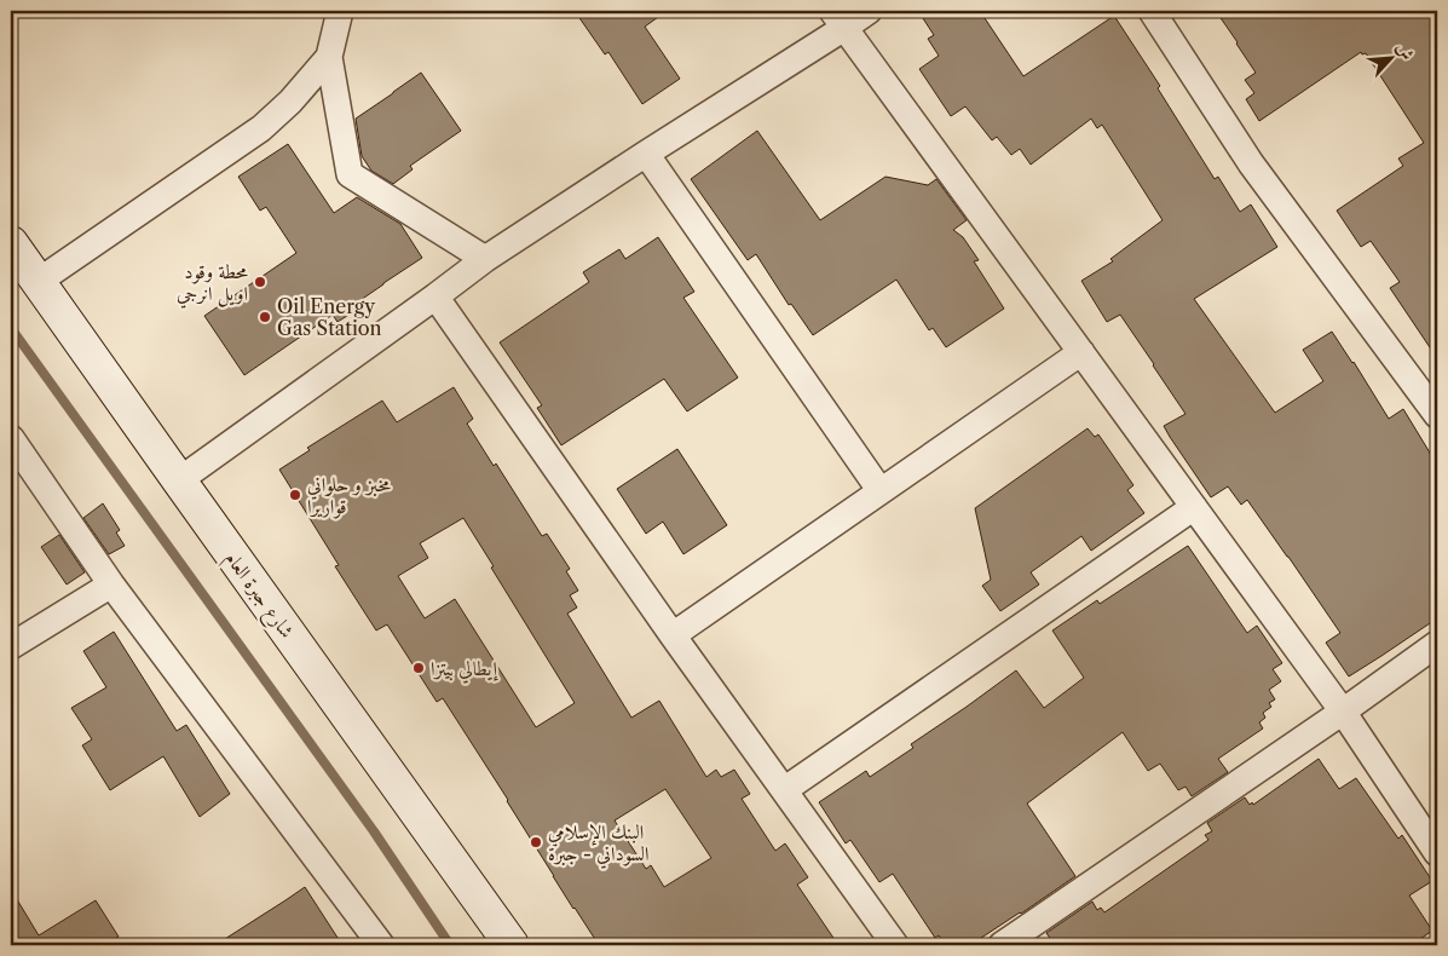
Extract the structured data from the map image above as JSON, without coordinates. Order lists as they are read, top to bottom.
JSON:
{
  "streets": {
    "main road": ["شارع جبرة العام"]
  },
  "places": [
    "محطة وقود اويل انرجي",
    "Oil Energy Gas Station",
    "مخبز و حلواني قواريرا",
    "إيطالي بيتزا",
    "البنك الإسلامي السوداني - جبرة"
  ],
  "north": "top right"
}
